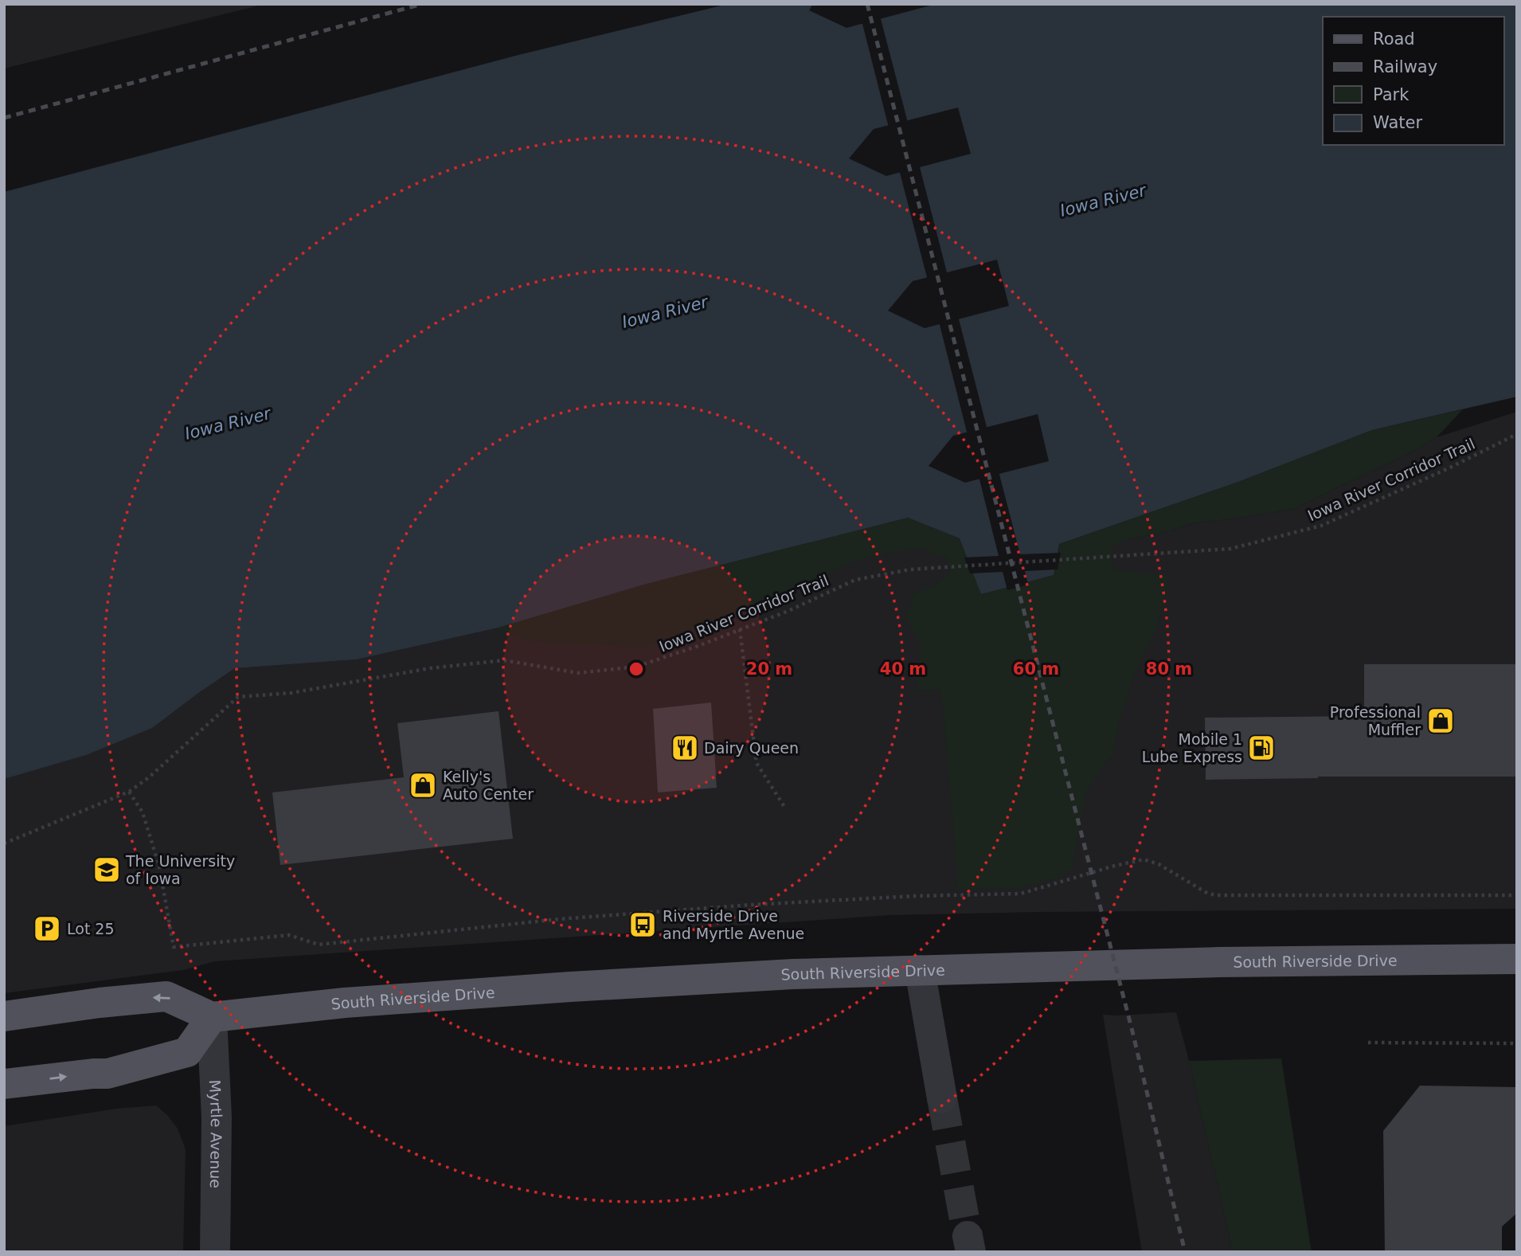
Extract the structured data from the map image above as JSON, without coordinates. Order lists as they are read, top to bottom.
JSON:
{
  "streets": {
    "main road": ["South Riverside Drive"],
    "street": ["Myrtle Avenue"],
    "path": ["Iowa River Corridor Trail"]
  },
  "crossings": [
    ["South Riverside Drive", "Myrtle Avenue"]
  ],
  "water": ["Iowa River"],
  "places": {
    "shop": ["Professional Muffler", "Kelly's Auto Center"],
    "restaurant": ["Dairy Queen"],
    "fuel station": ["Mobile 1 Lube Express"],
    "school or university": ["The University of Iowa"],
    "bus stop": ["Riverside Drive and Myrtle Avenue"],
    "parking": ["Lot 25"]
  },
  "legend": [
    "Road",
    "Railway",
    "Park",
    "Water"
  ],
  "rings": [
    "20 m",
    "40 m",
    "60 m",
    "80 m"
  ]
}
